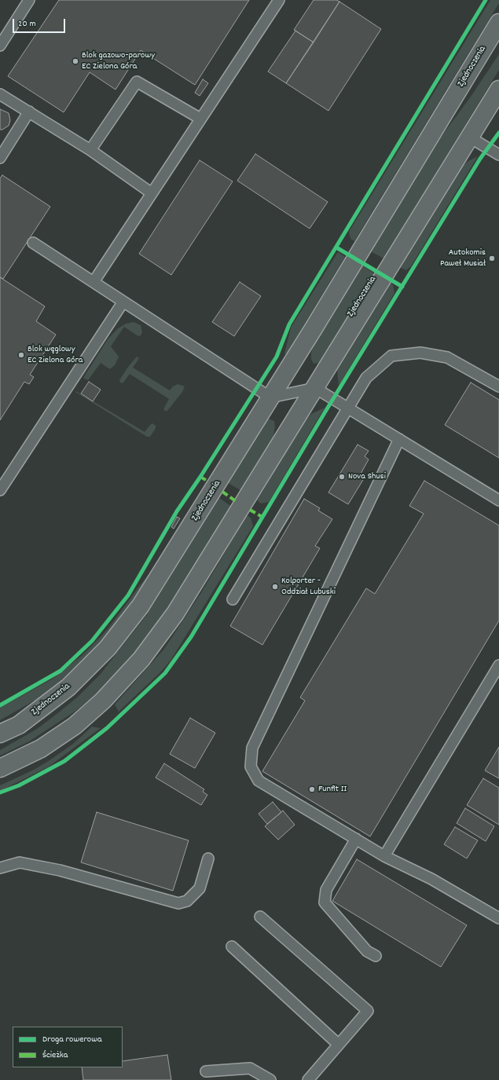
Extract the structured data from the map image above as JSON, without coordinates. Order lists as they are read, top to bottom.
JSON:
{
  "streets": {
    "main road": ["Zjednoczenia"]
  },
  "places": [
    "Blok gazowo-parowy EC Zielona Góra",
    "Autokomis Paweł Musiał",
    "Blok węglowy EC Zielona Góra",
    "Nova Shusi",
    "Kolporter - Oddział Lubuski",
    "Funfit II"
  ],
  "legend": ["Droga rowerowa", "Ścieżka"],
  "scale_bar": "20 m"
}
